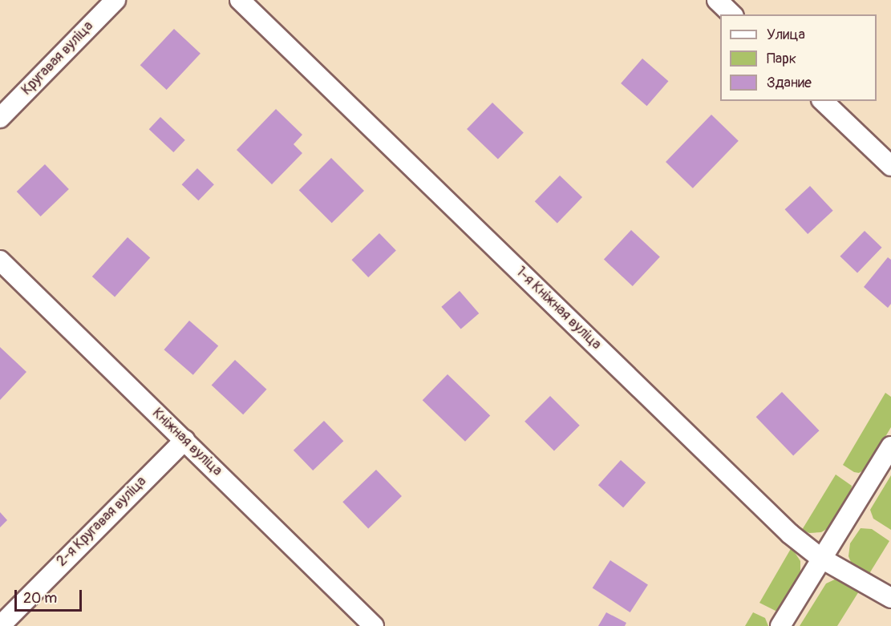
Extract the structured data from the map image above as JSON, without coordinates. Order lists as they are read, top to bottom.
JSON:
{
  "streets": {
    "street": [
      "Кругавая вуліца",
      "1-я Кніжная вуліца",
      "Кніжная вуліца",
      "2-я Кругавая вуліца"
    ]
  },
  "crossings": [
    ["Кніжная вуліца", "2-я Кругавая вуліца"]
  ],
  "legend": ["Улица", "Парк", "Здание"],
  "scale_bar": "20 m"
}
